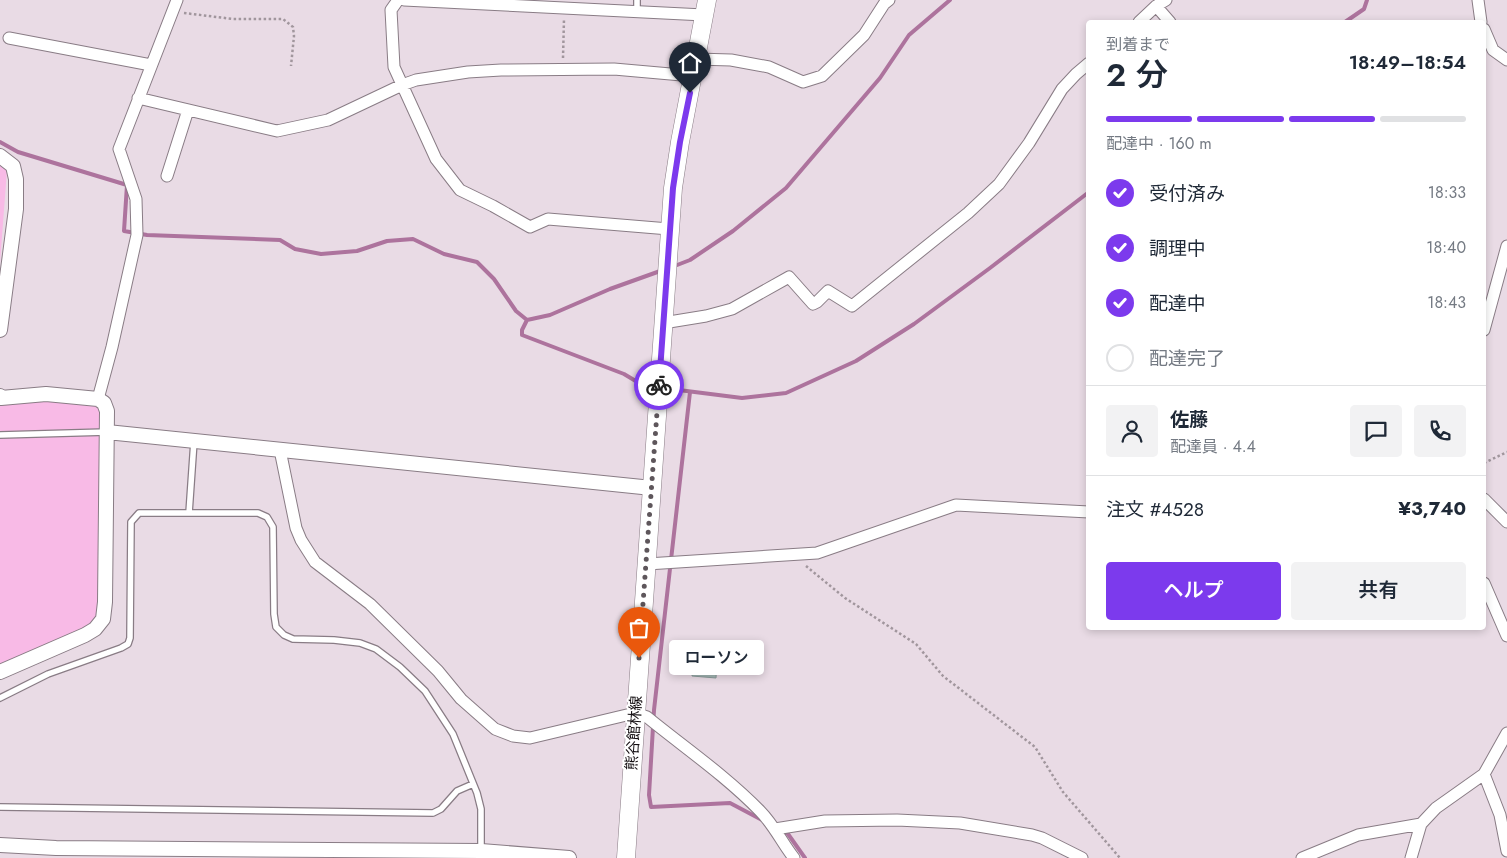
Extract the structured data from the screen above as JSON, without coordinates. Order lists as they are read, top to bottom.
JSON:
{
  "streets": {
    "main road": ["熊谷館林線"]
  },
  "places": ["ローソン"],
  "page": {
    "heading": ["2 分", "到着まで", "18:49–18:54"],
    "panel": [
      "佐藤",
      "配達員 · 4.4",
      "注文 #4528",
      "¥3,740"
    ],
    "bar": "配達中 · 160 m",
    "list": [
      ["受付済み", "18:33"],
      ["調理中", "18:40"],
      ["配達中", "18:43"],
      "配達完了"
    ],
    "buttons": ["ヘルプ", "共有"],
    "bubble": "ローソン"
  }
}
